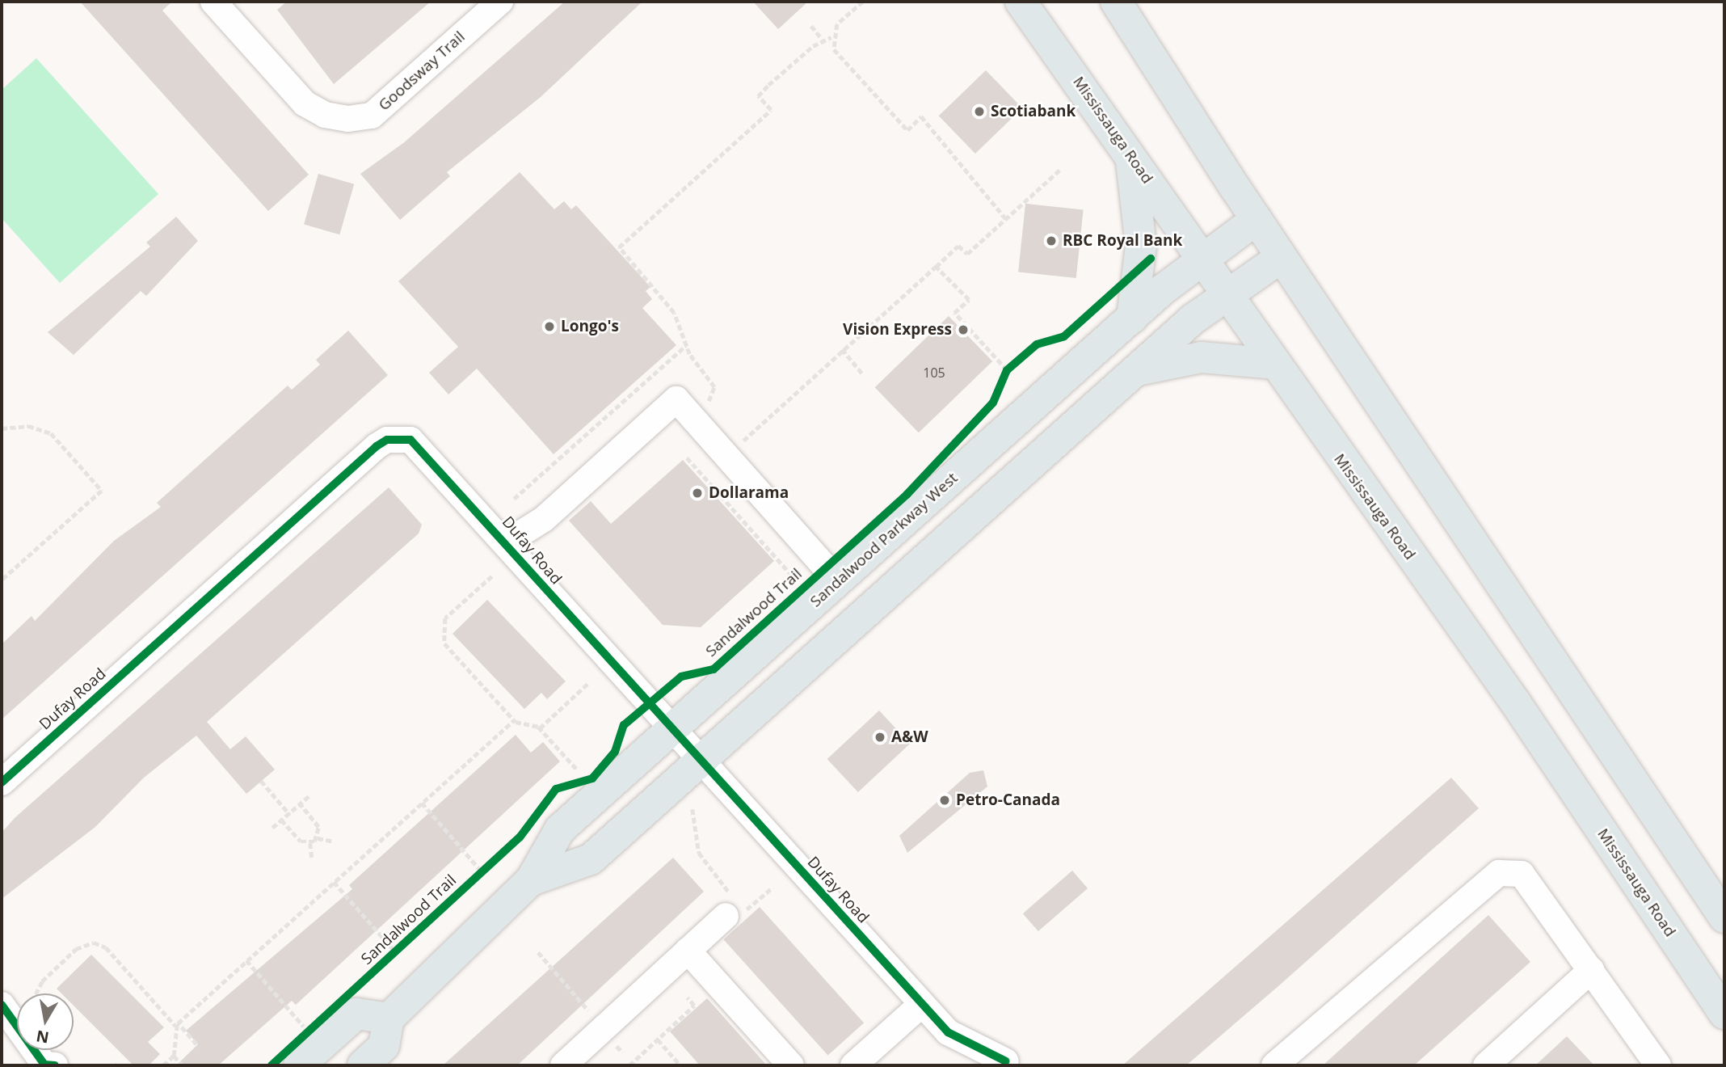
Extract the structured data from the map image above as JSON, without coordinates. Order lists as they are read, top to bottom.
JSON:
{
  "streets": {
    "main road": ["Mississauga Road", "Sandalwood Parkway West"],
    "street": ["Goodsway Trail", "Dufay Road"],
    "cycle path": ["Sandalwood Trail"]
  },
  "crossings": [
    ["Mississauga Road", "Sandalwood Parkway West"],
    ["Sandalwood Parkway West", "Dufay Road"]
  ],
  "places": [
    "Scotiabank",
    "RBC Royal Bank",
    "Longo's",
    "Vision Express",
    "Dollarama",
    "A&W",
    "Petro-Canada"
  ],
  "house_numbers": ["105"],
  "north": "bottom"
}
